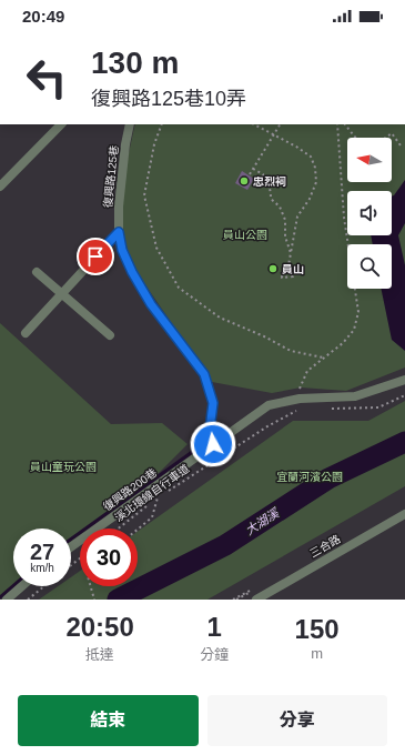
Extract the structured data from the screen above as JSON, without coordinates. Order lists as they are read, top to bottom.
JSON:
{
  "streets": {
    "street": ["復興路125巷", "復興路200巷", "三合路"],
    "path": ["溪北環線自行車道"]
  },
  "crossings": [
    ["復興路125巷", "復興路200巷"]
  ],
  "water": ["大湖溪"],
  "parks": ["員山公園", "員山童玩公園", "宜蘭河濱公園"],
  "places": ["忠烈祠", "員山"],
  "north": "left",
  "page": {
    "status": "20:49",
    "turn": ["130 m", "復興路125巷10弄"],
    "speed": "27 km/h",
    "limit": "30",
    "eta": [
      "20:50",
      "抵達",
      "1",
      "分鐘",
      "150",
      "m"
    ],
    "buttons": ["結束", "分享"]
  }
}
